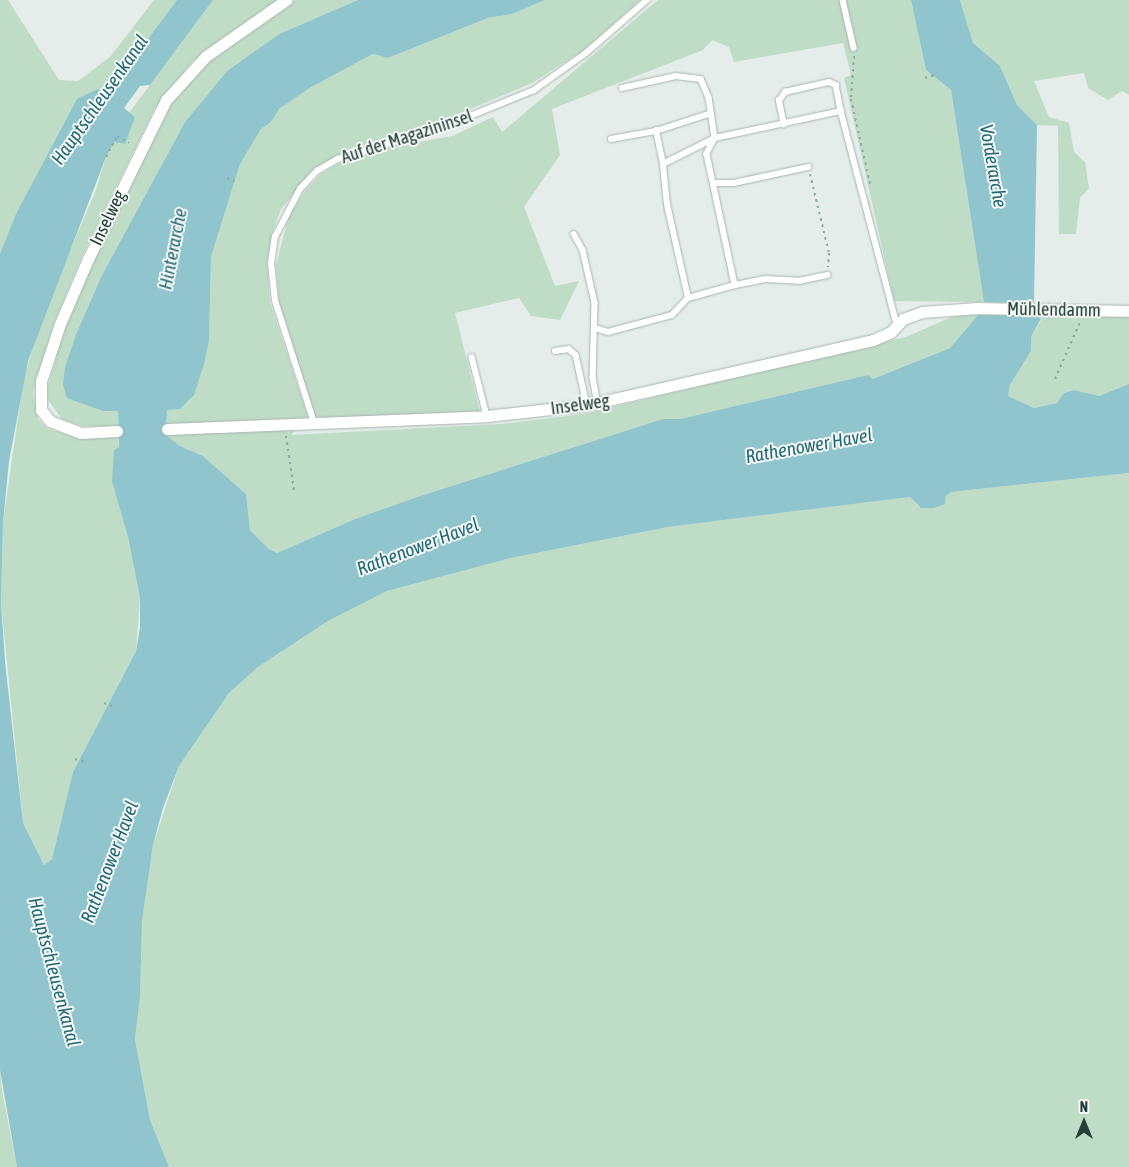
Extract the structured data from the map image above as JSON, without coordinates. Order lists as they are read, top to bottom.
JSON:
{
  "streets": {
    "street": ["Inselweg", "Mühlendamm"],
    "lane": ["Auf der Magazininsel"]
  },
  "crossings": [
    ["Auf der Magazininsel", "Inselweg"],
    ["Inselweg", "Mühlendamm"]
  ],
  "water": [
    "Hauptschleusenkanal",
    "Vorderarche",
    "Hinterarche",
    "Rathenower Havel"
  ],
  "north": "top"
}
